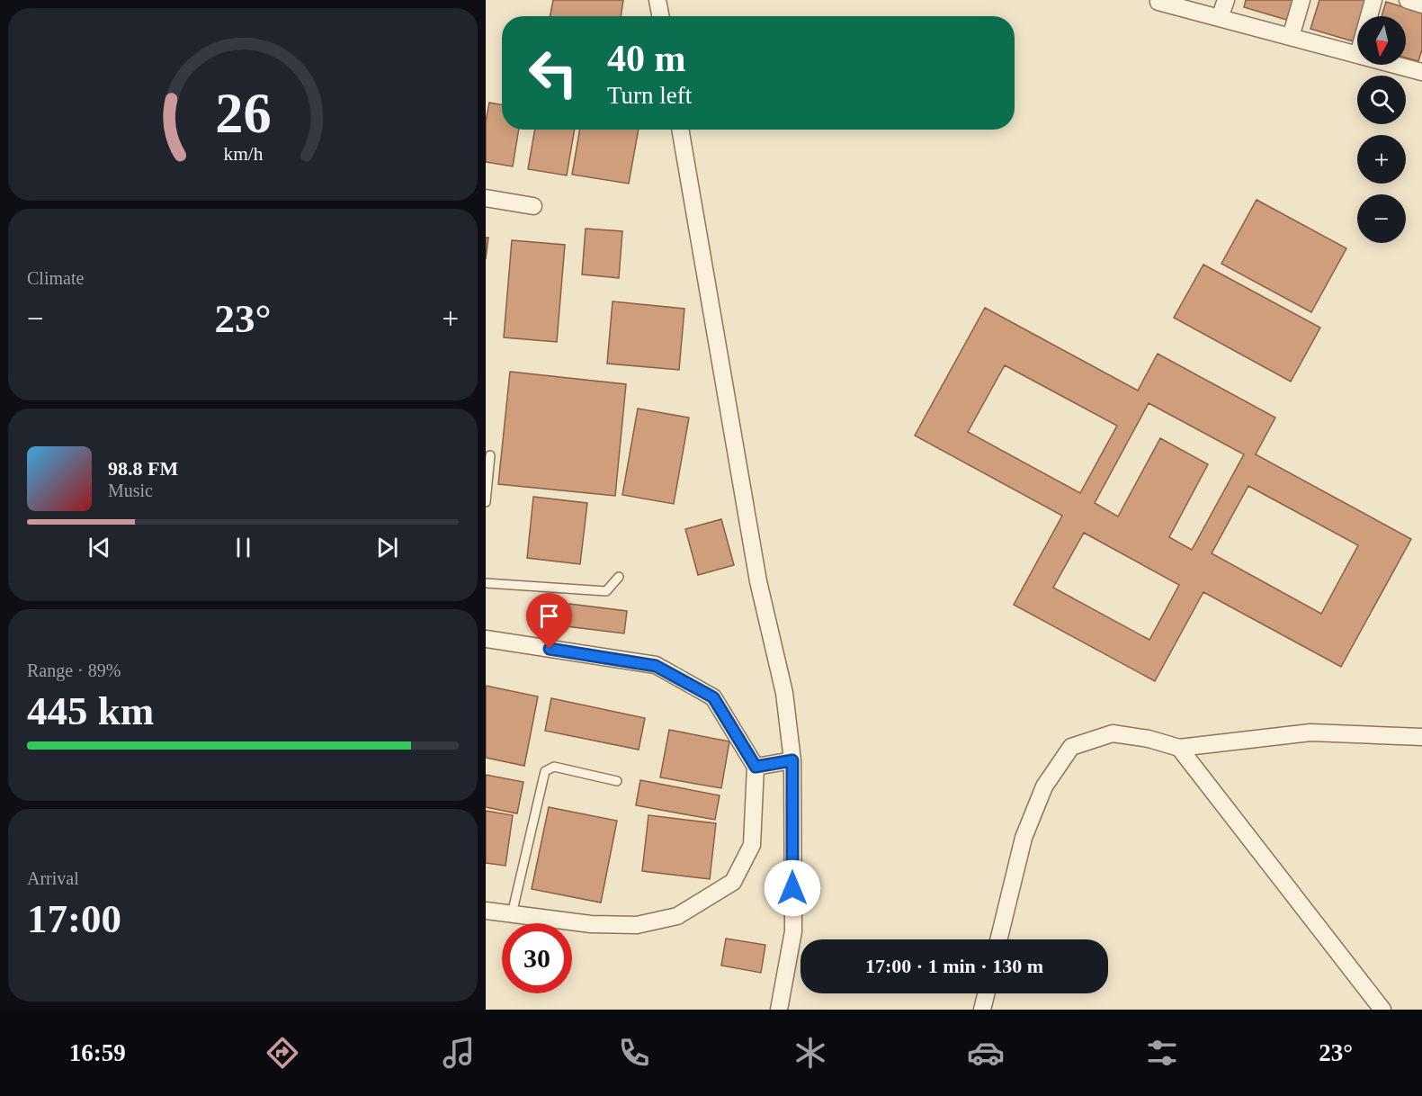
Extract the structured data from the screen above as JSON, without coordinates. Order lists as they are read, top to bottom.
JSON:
{
  "north": "bottom",
  "page": {
    "map_buttons": ["+", "−"],
    "turn": ["40 m", "Turn left"],
    "tile": [
      "Climate",
      ["Range · 89%", "445 km"],
      ["Arrival", "17:00"]
    ],
    "heat": ["−", "23°", "+"],
    "song": ["98.8 FM", "Music"],
    "limit": "30",
    "trip": "17:00 · 1 min · 130 m",
    "tabs": ["16:59", "23°"],
    "gauge": ["26", "km/h"]
  }
}
